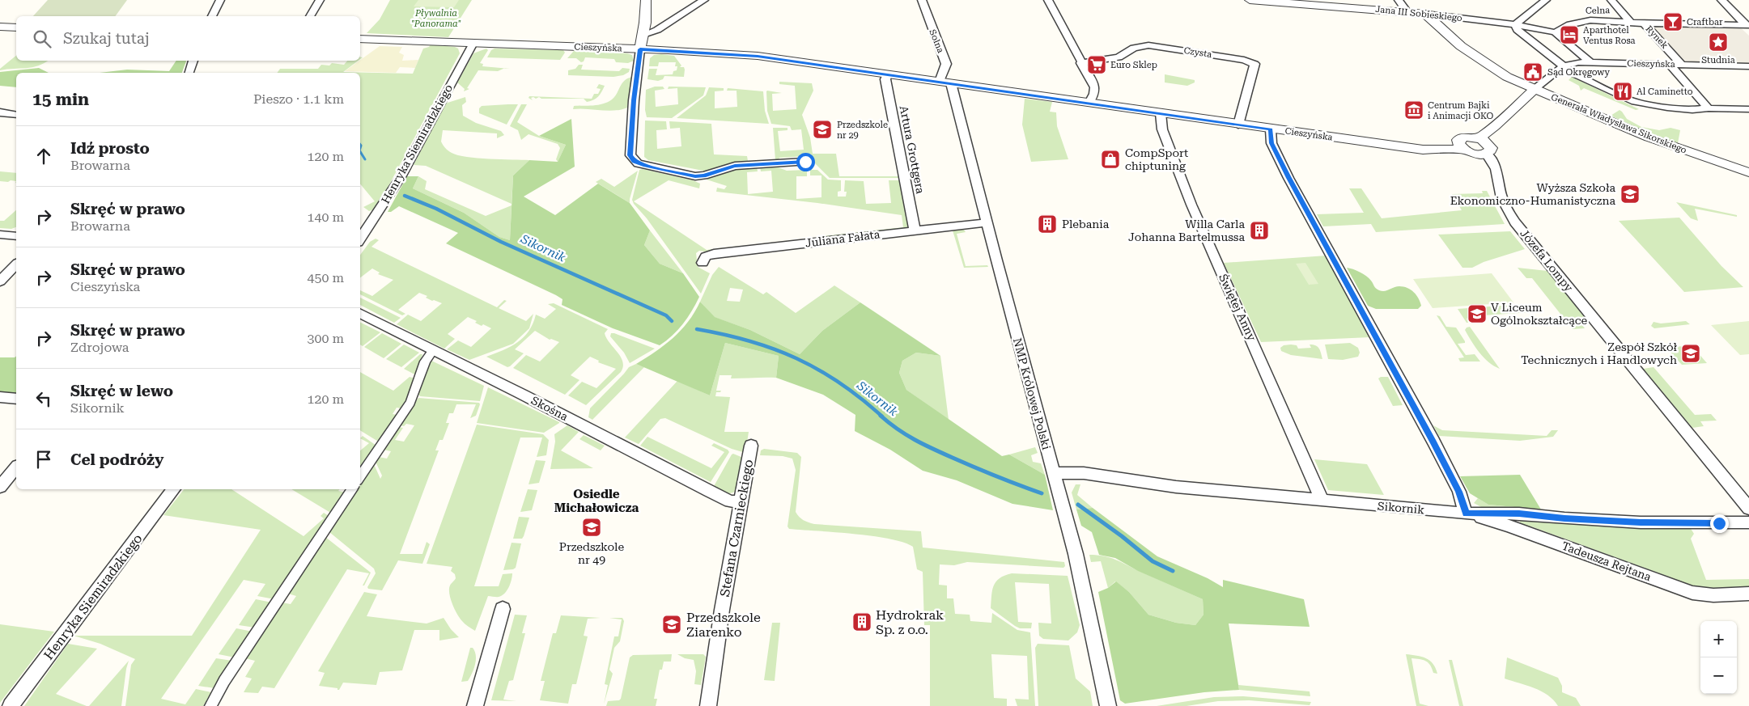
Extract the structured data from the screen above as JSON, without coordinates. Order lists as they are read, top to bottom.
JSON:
{
  "streets": {
    "street": [
      "Celna",
      "Jana III Sobieskiego",
      "Rynek",
      "Solna",
      "Cieszyńska",
      "Czysta",
      "Generała Władysława Sikorskiego",
      "Henryka Siemiradzkiego",
      "Artura Grottgera",
      "Juliana Fałata",
      "Józefa Lompy",
      "Świętej Anny",
      "NMP Królowej Polski",
      "Skośna",
      "Sikornik",
      "Stefana Czarnieckiego",
      "Tadeusza Rejtana"
    ]
  },
  "crossings": [
    ["Celna", "Jana III Sobieskiego"],
    ["Celna", "Rynek"],
    ["Jana III Sobieskiego", "Generała Władysława Sikorskiego"],
    ["Rynek", "Cieszyńska"],
    ["Solna", "Cieszyńska"],
    ["Solna", "NMP Królowej Polski"],
    ["Cieszyńska", "Czysta"],
    ["Cieszyńska", "Generała Władysława Sikorskiego"],
    ["Cieszyńska", "Henryka Siemiradzkiego"],
    ["Cieszyńska", "Artura Grottgera"],
    ["Cieszyńska", "Józefa Lompy"],
    ["Cieszyńska", "Świętej Anny"],
    ["Cieszyńska", "NMP Królowej Polski"],
    ["Artura Grottgera", "Juliana Fałata"],
    ["Juliana Fałata", "NMP Królowej Polski"],
    ["Świętej Anny", "Sikornik"],
    ["NMP Królowej Polski", "Sikornik"],
    ["Skośna", "Stefana Czarnieckiego"],
    ["Sikornik", "Tadeusza Rejtana"]
  ],
  "districts": ["Osiedle Michałowicza"],
  "water": ["Sikornik"],
  "parks": ["Pływalnia \"Panorama\""],
  "places": {
    "bar": ["Craftbar"],
    "hotel": ["Aparthotel Ventus Rosa"],
    "place": ["Studnia"],
    "supermarket": ["Euro Sklep"],
    "public building": ["Sąd Okręgowy"],
    "restaurant": ["Al Caminetto"],
    "museum": ["Centrum Bajki i Animacji OKO"],
    "school or university": [
      "Przedszkole nr 29",
      "Wyższa Szkoła Ekonomiczno-Humanistyczna",
      "V Liceum Ogólnokształcące",
      "Zespół Szkół Technicznych i Handlowych",
      "Przedszkole nr 49",
      "Przedszkole Ziarenko"
    ],
    "shop": ["CompSport chiptuning"],
    "building": ["Plebania", "Willa Carla Johanna Bartelmussa", "Hydrokrak Sp. z o.o."]
  },
  "page": {
    "search": "Szukaj tutaj",
    "heading": ["15 min", "Pieszo · 1.1 km"],
    "list": [
      ["Idź prosto", "Browarna", "120 m"],
      ["Skręć w prawo", "Browarna", "140 m"],
      ["Skręć w prawo", "Cieszyńska", "450 m"],
      ["Skręć w prawo", "Zdrojowa", "300 m"],
      ["Skręć w lewo", "Sikornik", "120 m"],
      "Cel podróży"
    ],
    "map_buttons": ["+", "−"]
  }
}
